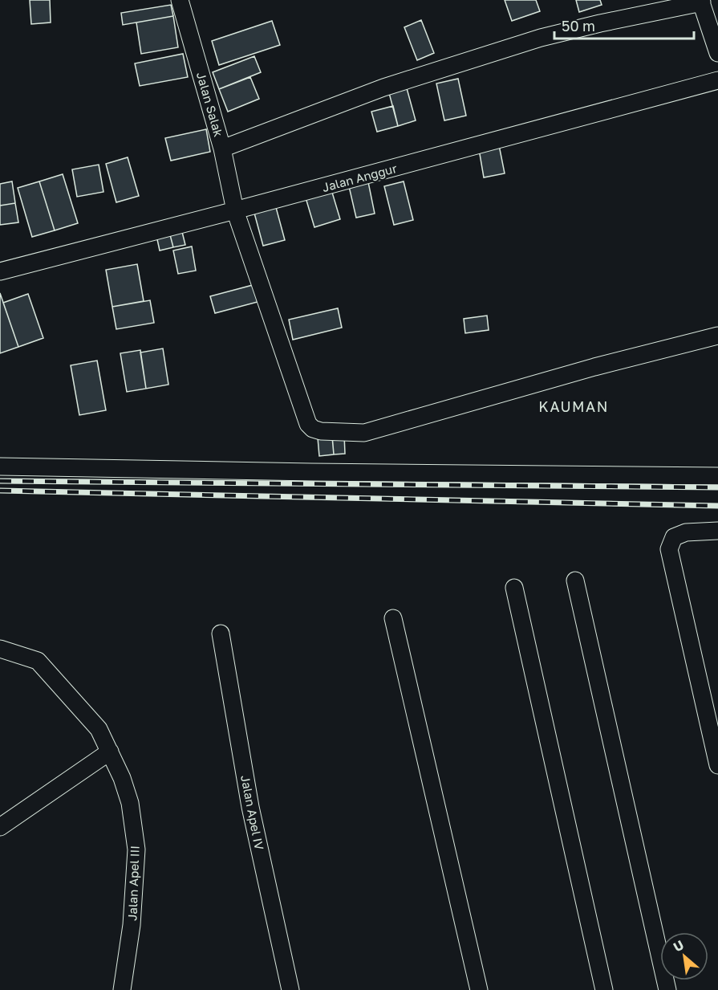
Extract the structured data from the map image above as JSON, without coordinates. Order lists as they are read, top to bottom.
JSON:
{
  "streets": {
    "street": [
      "Jalan Salak",
      "Jalan Anggur",
      "Jalan Apel IV",
      "Jalan Apel III"
    ]
  },
  "crossings": [
    ["Jalan Salak", "Jalan Anggur"]
  ],
  "districts": ["KAUMAN"],
  "scale_bar": "50 m",
  "north": "top left"
}
